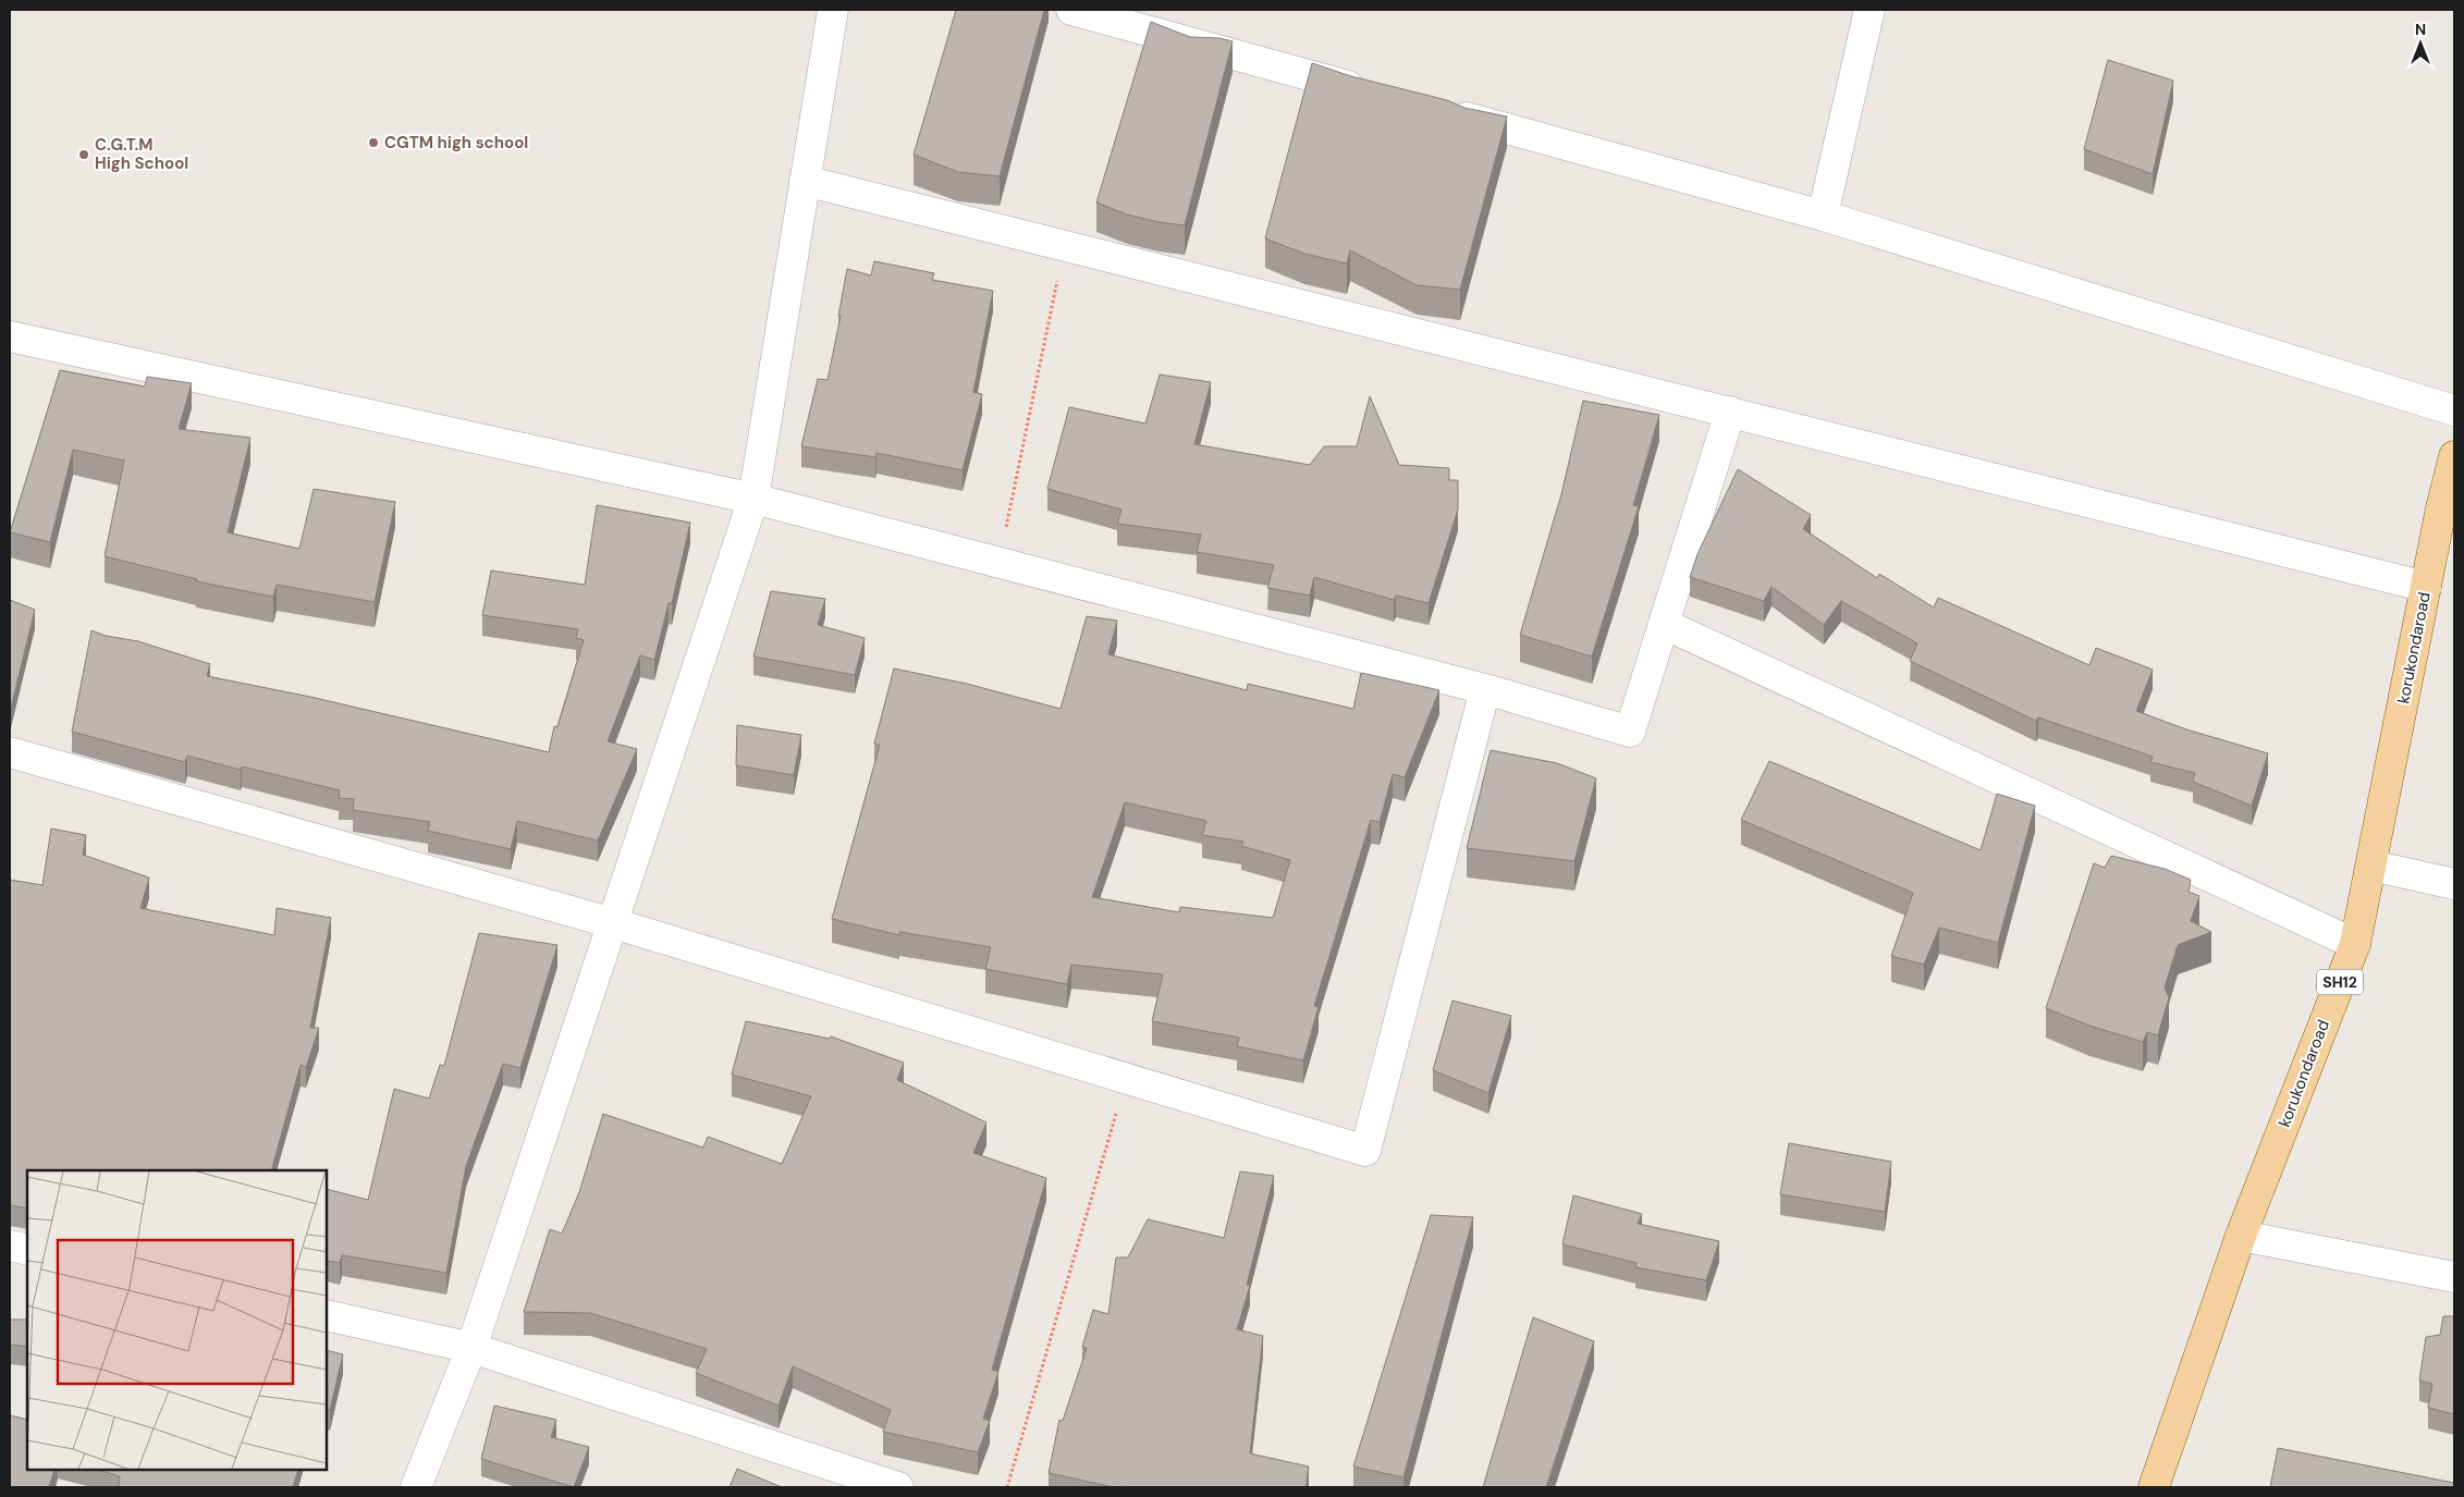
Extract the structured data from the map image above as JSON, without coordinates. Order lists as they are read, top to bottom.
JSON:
{
  "streets": {
    "main road": ["korukondaroad", "SH12"]
  },
  "places": ["CGTM high school", "C.G.T.M High School"],
  "north": "top"
}
